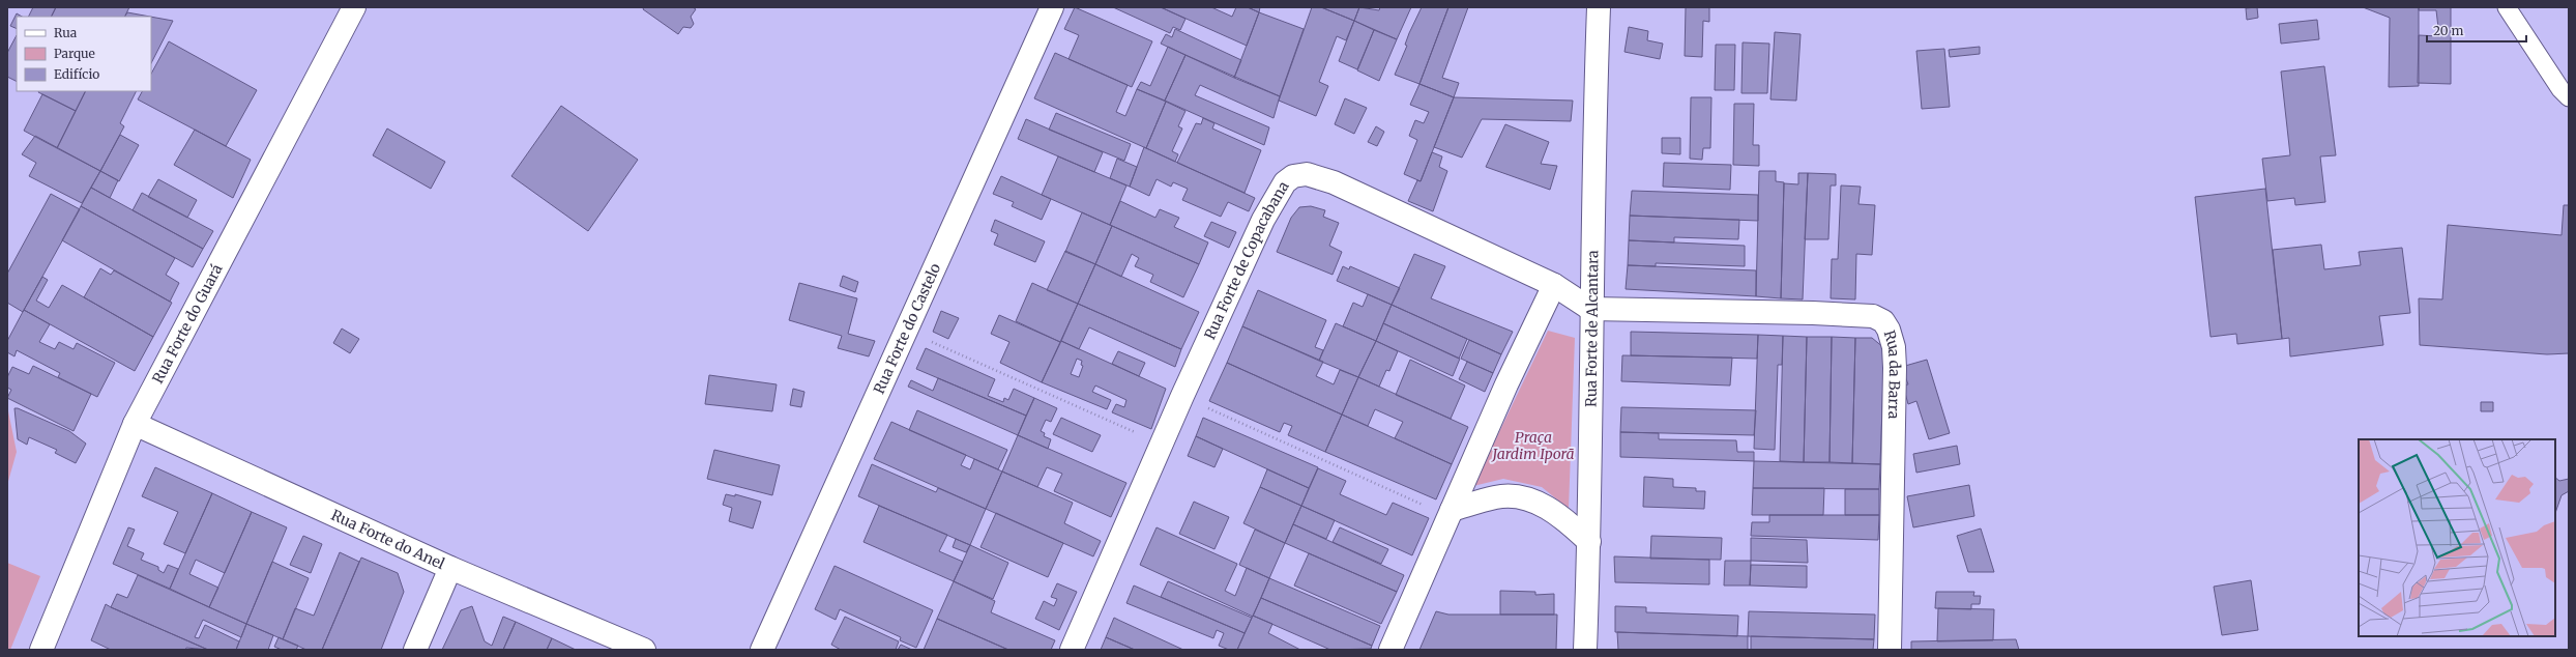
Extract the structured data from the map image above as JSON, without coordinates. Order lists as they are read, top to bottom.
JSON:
{
  "streets": {
    "street": [
      "Rua Forte de Copacabana",
      "Rua Forte do Guará",
      "Rua Forte do Castelo",
      "Rua Forte de Alcantara",
      "Rua da Barra",
      "Rua Forte do Anel"
    ]
  },
  "crossings": [
    ["Rua Forte de Copacabana", "Rua Forte de Alcantara"],
    ["Rua Forte de Copacabana", "Rua da Barra"],
    ["Rua Forte do Guará", "Rua Forte do Anel"],
    ["Rua Forte de Alcantara", "Rua da Barra"]
  ],
  "parks": ["Praça Jardim Iporã"],
  "legend": ["Rua", "Parque", "Edifício"],
  "scale_bar": "20 m"
}
